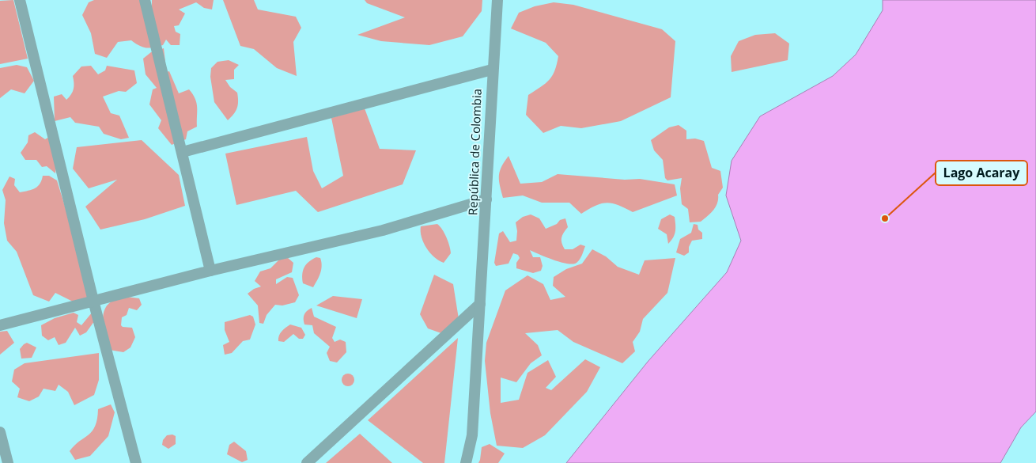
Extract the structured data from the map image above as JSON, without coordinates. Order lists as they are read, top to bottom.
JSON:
{
  "streets": {
    "street": ["República de Colombia"]
  },
  "places": ["Lago Acaray"]
}
